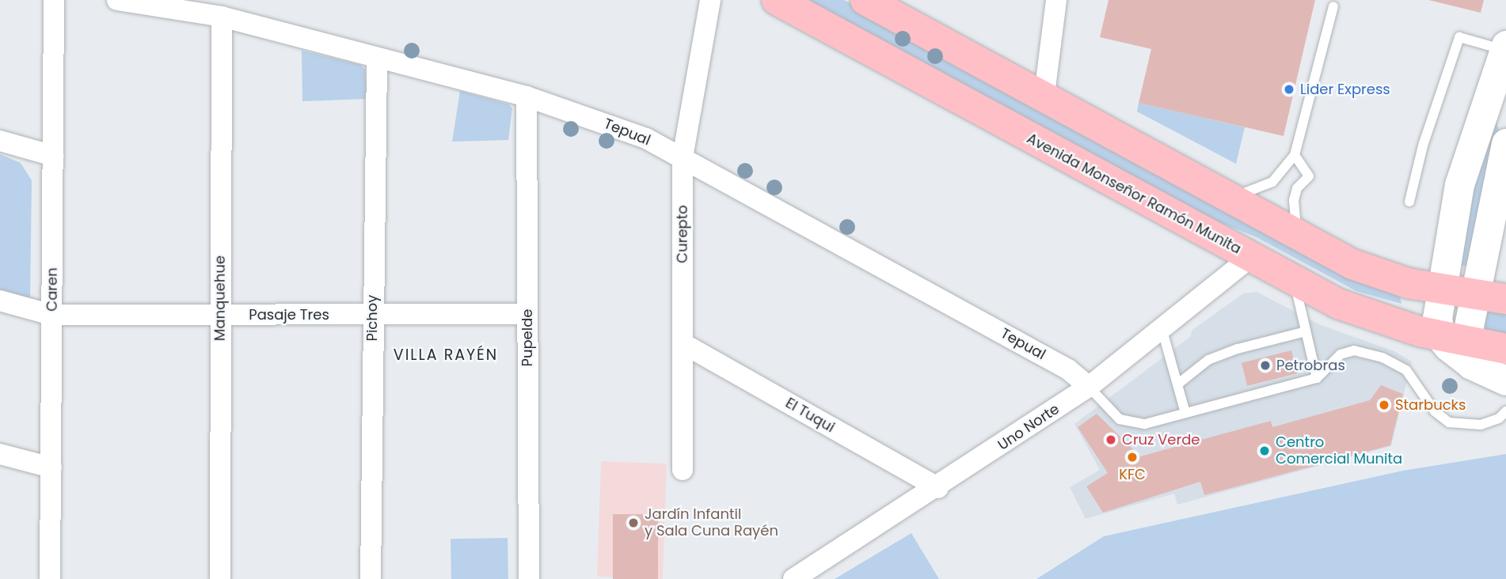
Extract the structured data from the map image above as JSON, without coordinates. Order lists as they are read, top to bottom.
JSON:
{
  "streets": {
    "main road": ["Avenida Monseñor Ramón Munita"],
    "street": [
      "Tepual",
      "Curepto",
      "Caren",
      "Manquehue",
      "Pasaje Tres",
      "Pichoy",
      "Pupelde",
      "El Tuqui",
      "Uno Norte"
    ]
  },
  "crossings": [
    ["Tepual", "Curepto"],
    ["Tepual", "Manquehue"],
    ["Tepual", "Pichoy"],
    ["Tepual", "Pupelde"],
    ["Tepual", "Uno Norte"],
    ["Avenida Monseñor Ramón Munita", "Uno Norte"],
    ["Curepto", "El Tuqui"],
    ["Caren", "Pasaje Tres"],
    ["Manquehue", "Pasaje Tres"],
    ["Pasaje Tres", "Pichoy"],
    ["Pasaje Tres", "Pupelde"],
    ["El Tuqui", "Uno Norte"]
  ],
  "districts": ["VILLA RAYÉN"],
  "places": [
    "Lider Express",
    "Petrobras",
    "Starbucks",
    "Cruz Verde",
    "Centro Comercial Munita",
    "KFC",
    "Jardín Infantil y Sala Cuna Rayén"
  ]
}
